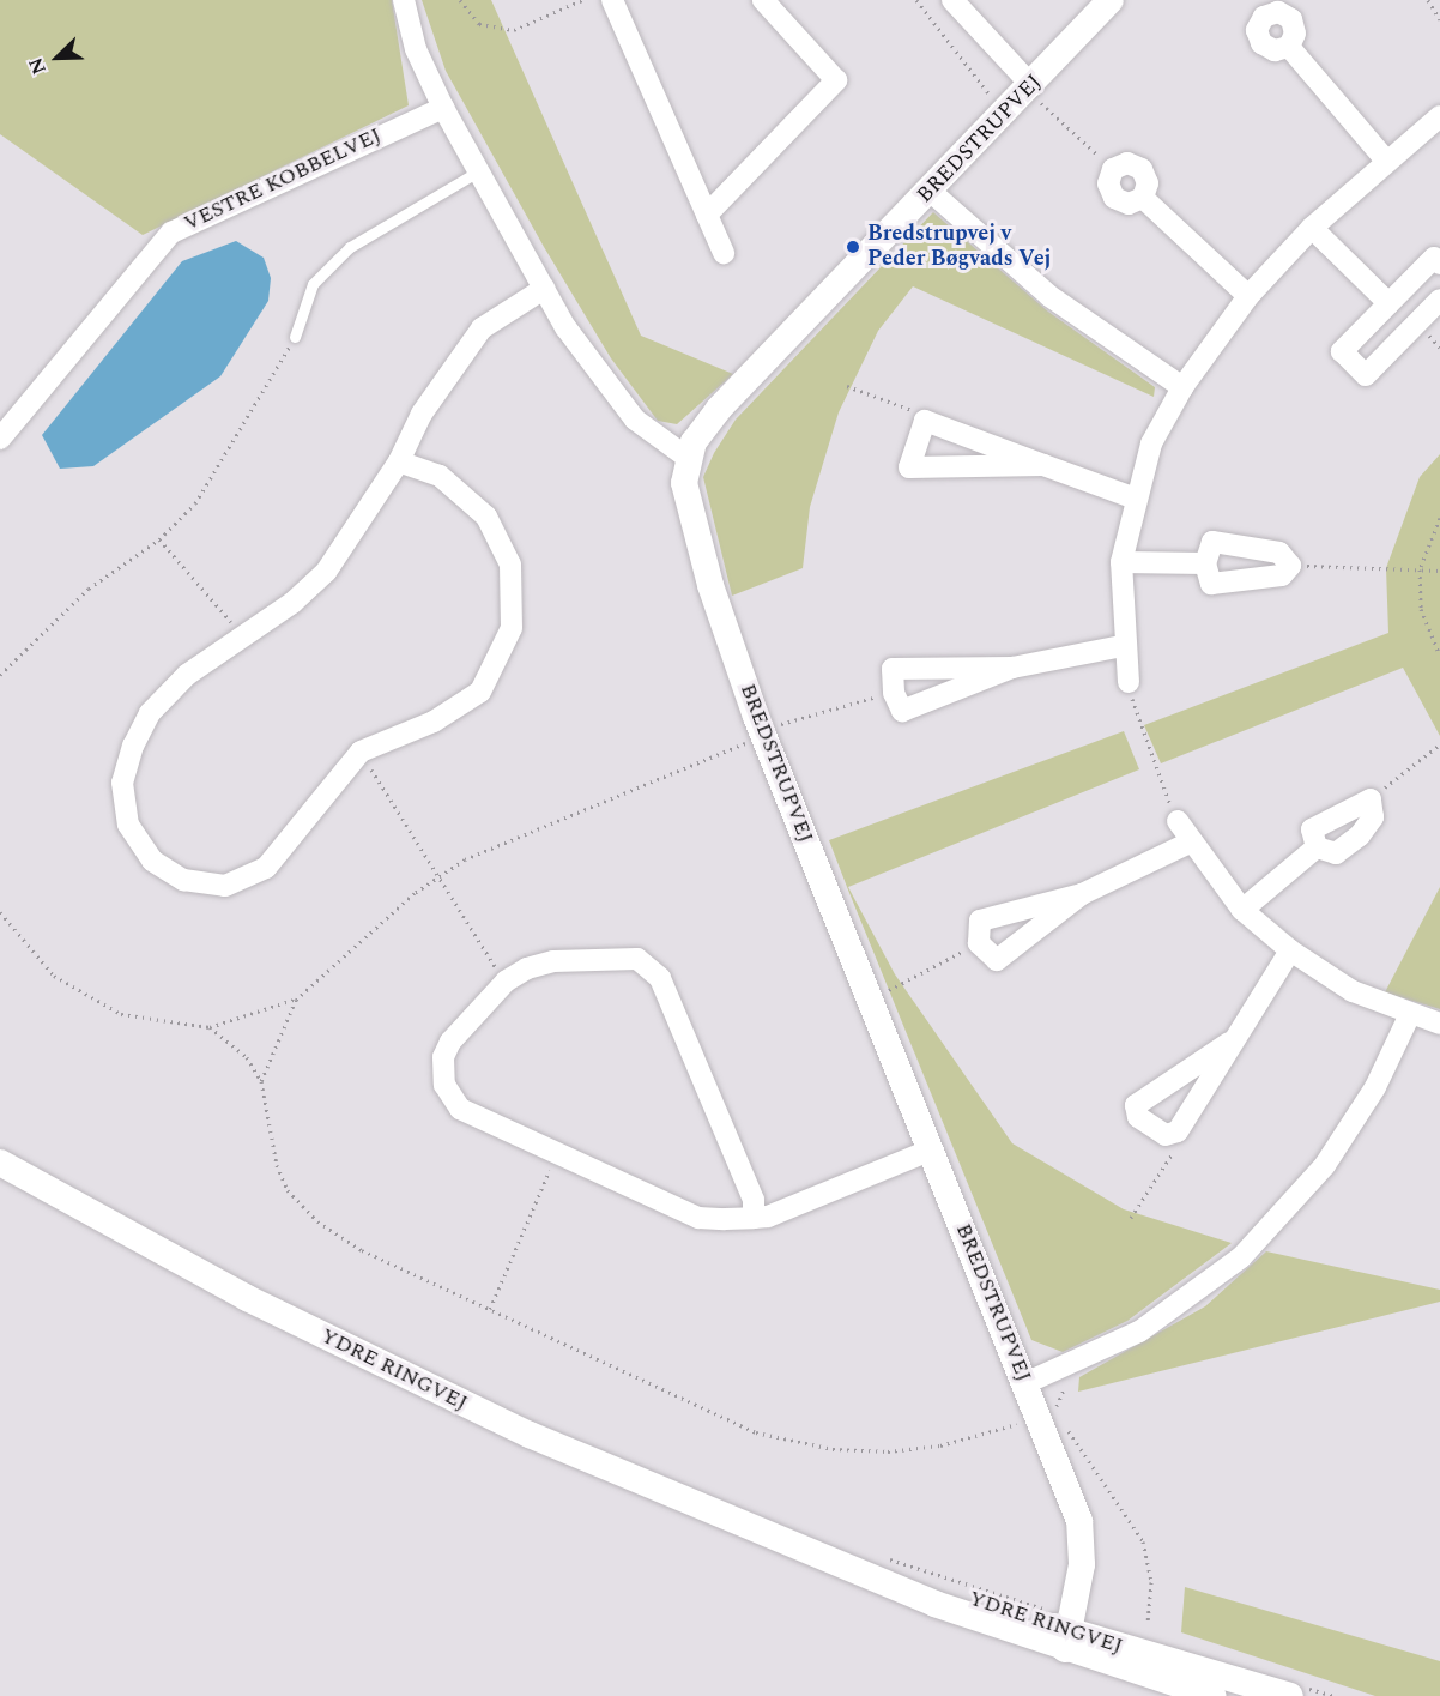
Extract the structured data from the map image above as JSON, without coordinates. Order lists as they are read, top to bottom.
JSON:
{
  "streets": {
    "street": ["BREDSTRUPVEJ", "VESTRE KOBBELVEJ", "YDRE RINGVEJ"]
  },
  "crossings": [
    ["BREDSTRUPVEJ", "YDRE RINGVEJ"]
  ],
  "places": ["Bredstrupvej v Peder Bøgvads Vej"],
  "north": "bottom left"
}
